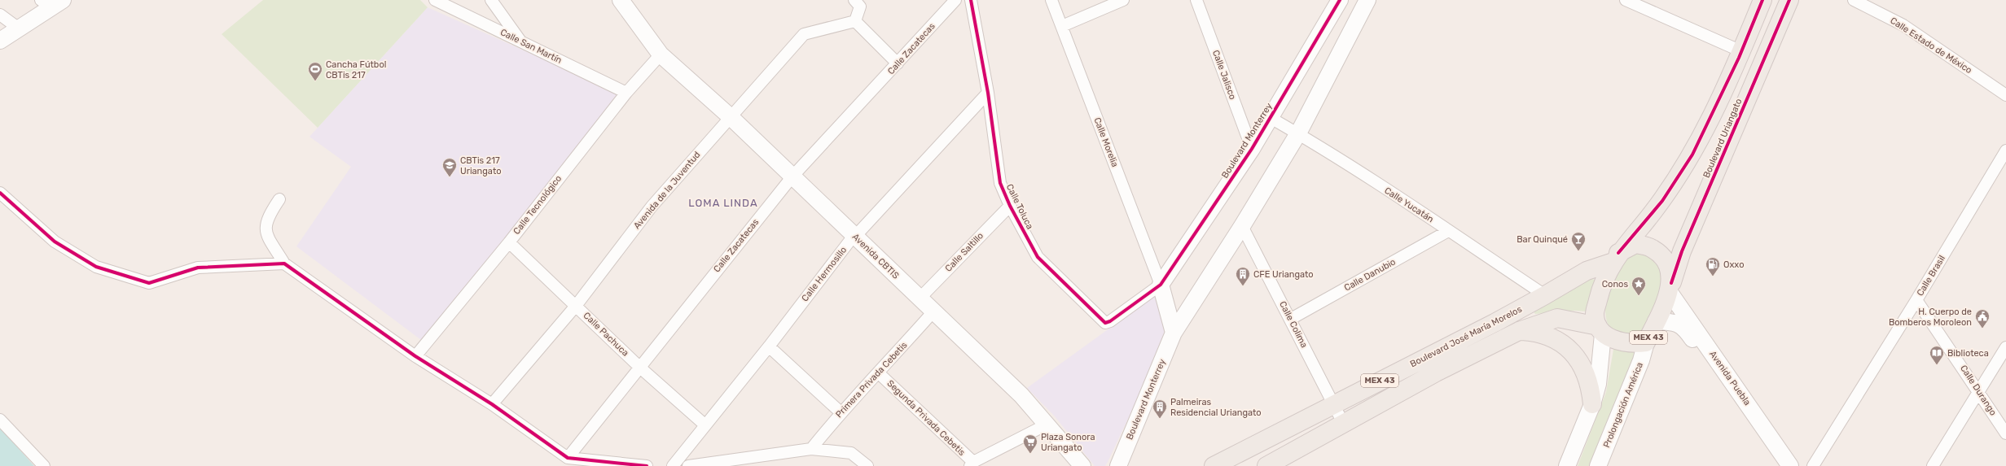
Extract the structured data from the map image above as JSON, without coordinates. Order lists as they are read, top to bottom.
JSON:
{
  "streets": {
    "main road": ["Boulevard Uriangato", "Boulevard José María Morelos", "MEX 43"],
    "street": [
      "Calle Estado de México",
      "Calle San Martín",
      "Calle Zacatecas",
      "Calle Jalisco",
      "Boulevard Monterrey",
      "Calle Morelia",
      "Avenida de la Juventud",
      "Calle Tecnológico",
      "Calle Yucatán",
      "Calle Toluca",
      "Calle Saltillo",
      "Avenida CBTIS",
      "Calle Hermosillo",
      "Calle Danubio",
      "Calle Brasil",
      "Calle Colima",
      "Calle Pachuca",
      "Avenida Puebla",
      "Primera Privada Cebetis",
      "Calle Durango",
      "Prolongación América",
      "Segunda Privada Cebetis"
    ]
  },
  "crossings": [
    ["Calle San Martín", "Calle Tecnológico"],
    ["Calle Zacatecas", "Avenida CBTIS"],
    ["Calle Zacatecas", "Calle Pachuca"],
    ["Calle Jalisco", "Boulevard Monterrey"],
    ["Boulevard Uriangato", "Boulevard José María Morelos"],
    ["Boulevard Uriangato", "MEX 43"],
    ["Boulevard Uriangato", "Avenida Puebla"],
    ["Boulevard Uriangato", "Prolongación América"],
    ["Boulevard Monterrey", "Calle Morelia"],
    ["Boulevard Monterrey", "Calle Yucatán"],
    ["Boulevard Monterrey", "Calle Toluca"],
    ["Boulevard Monterrey", "Calle Colima"],
    ["Calle Morelia", "Calle Toluca"],
    ["Avenida de la Juventud", "Avenida CBTIS"],
    ["Avenida de la Juventud", "Calle Pachuca"],
    ["Calle Tecnológico", "Avenida CBTIS"],
    ["Calle Tecnológico", "Calle Pachuca"],
    ["Calle Yucatán", "Calle Danubio"],
    ["Calle Yucatán", "Boulevard José María Morelos"],
    ["Calle Toluca", "Calle Saltillo"],
    ["Calle Toluca", "Calle Hermosillo"],
    ["Calle Saltillo", "Avenida CBTIS"],
    ["Avenida CBTIS", "Calle Hermosillo"],
    ["Avenida CBTIS", "Primera Privada Cebetis"],
    ["Calle Hermosillo", "Calle Pachuca"],
    ["Calle Danubio", "Calle Colima"],
    ["Calle Brasil", "Calle Durango"],
    ["Calle Colima", "Boulevard José María Morelos"],
    ["Boulevard José María Morelos", "MEX 43"],
    ["Boulevard José María Morelos", "Avenida Puebla"],
    ["Boulevard José María Morelos", "Prolongación América"],
    ["MEX 43", "Avenida Puebla"],
    ["MEX 43", "Prolongación América"],
    ["Avenida Puebla", "Prolongación América"],
    ["Primera Privada Cebetis", "Segunda Privada Cebetis"]
  ],
  "districts": ["LOMA LINDA"],
  "places": {
    "sports": ["Cancha Fútbol CBTis 217"],
    "school or university": ["CBTis 217 Uriangato"],
    "bar": ["Bar Quinqué"],
    "fuel station": ["Oxxo"],
    "building": ["CFE Uriangato", "Palmeiras Residencial Uriangato"],
    "place": ["Conos"],
    "public building": ["H. Cuerpo de Bomberos Moroleon"],
    "library": ["Biblioteca"],
    "supermarket": ["Plaza Sonora Uriangato"]
  }
}
